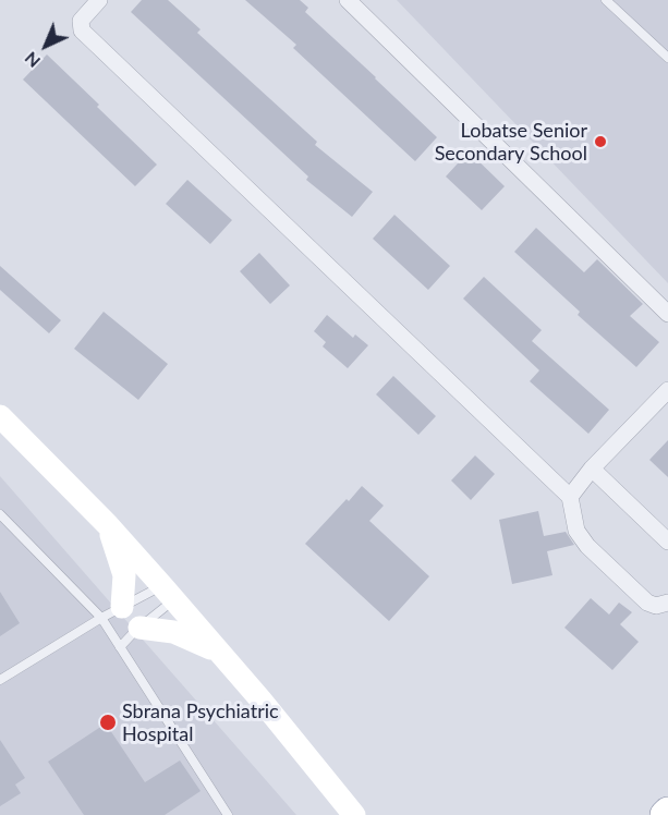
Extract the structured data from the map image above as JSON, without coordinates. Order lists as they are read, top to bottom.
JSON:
{
  "places": ["Lobatse Senior Secondary School", "Sbrana Psychiatric Hospital"],
  "north": "bottom left"
}
